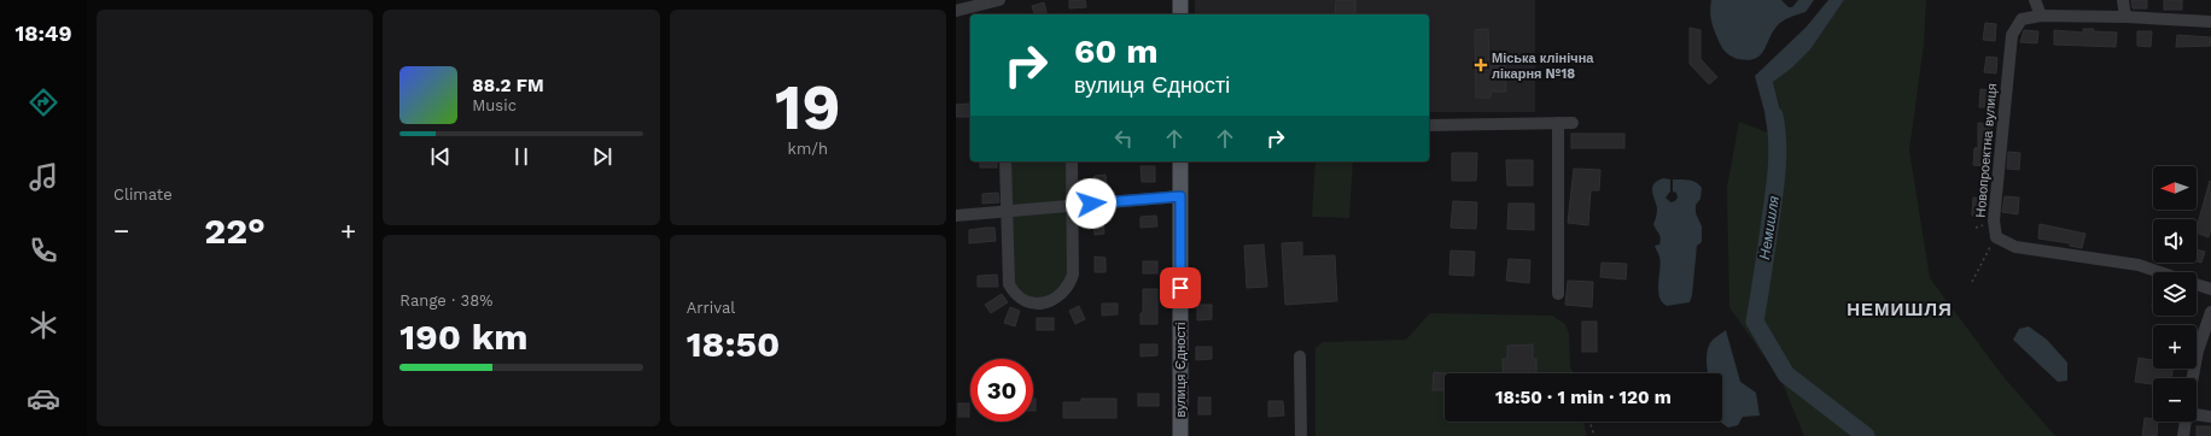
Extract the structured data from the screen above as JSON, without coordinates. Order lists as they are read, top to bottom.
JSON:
{
  "streets": {
    "main road": ["вулиця Єдності"],
    "street": ["Новопроектна вулиця"]
  },
  "districts": ["НЕМИШЛЯ"],
  "water": ["Немишля"],
  "places": {
    "health": ["Міська клінічна лікарня №18"]
  },
  "north": "left",
  "page": {
    "tabs": "18:49",
    "tile": [
      "Climate",
      ["19", "km/h"],
      ["Range · 38%", "190 km"],
      ["Arrival", "18:50"]
    ],
    "turn": ["60 m", "вулиця Єдності"],
    "song": ["88.2 FM", "Music"],
    "map_buttons": ["+", "−"],
    "heat": ["−", "22°", "+"],
    "limit": "30",
    "trip": "18:50 · 1 min · 120 m"
  }
}
